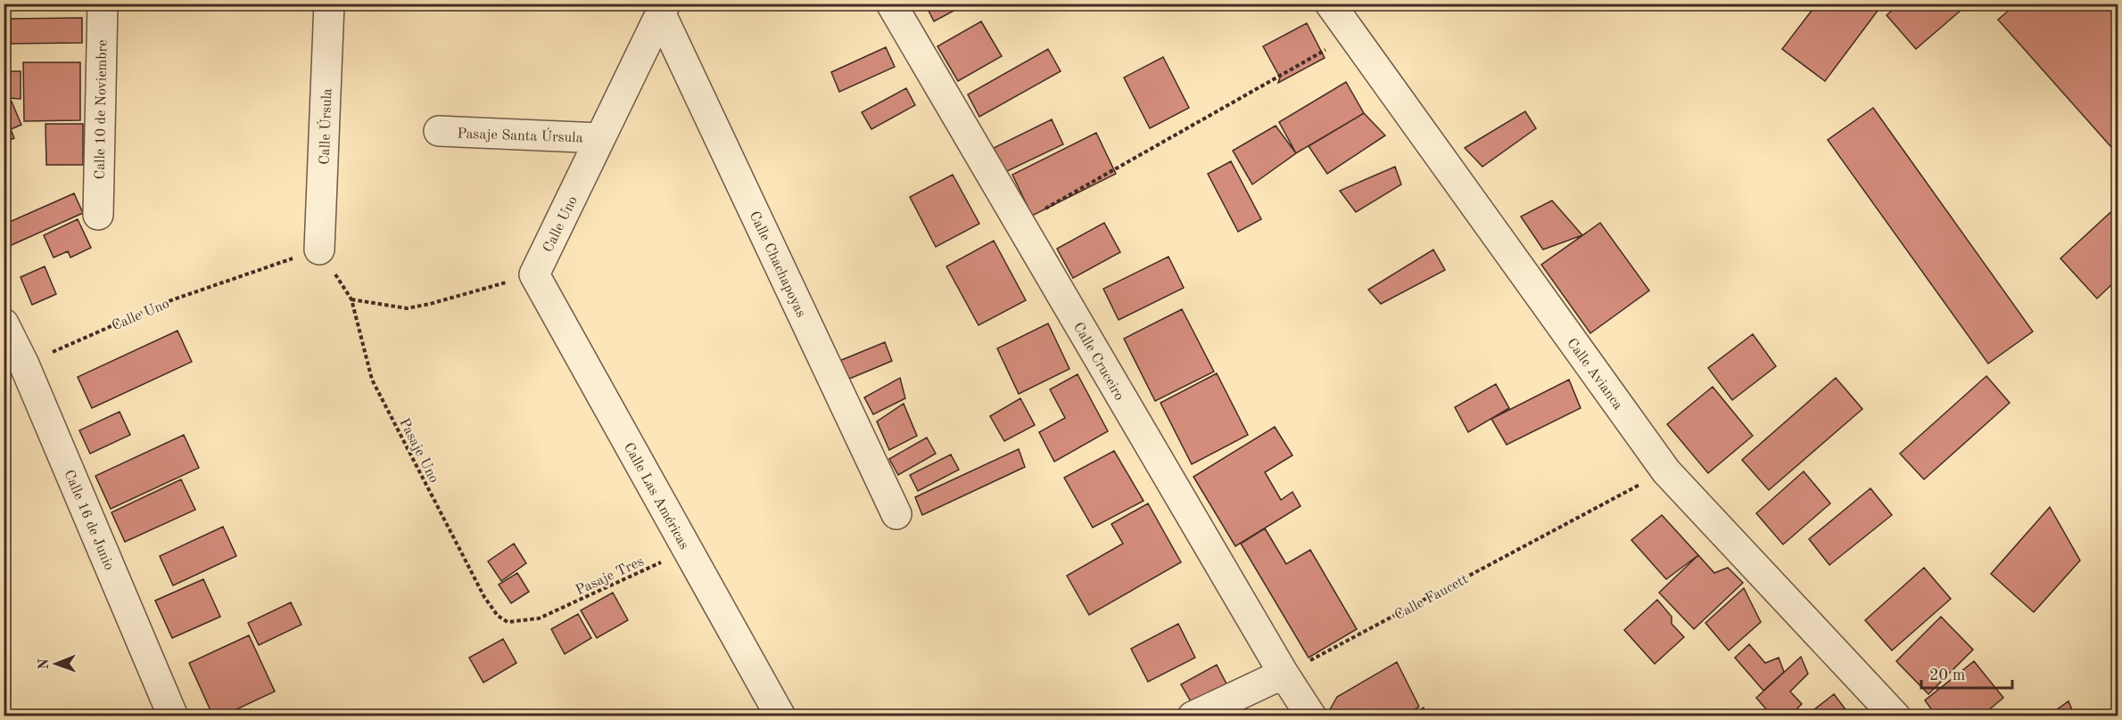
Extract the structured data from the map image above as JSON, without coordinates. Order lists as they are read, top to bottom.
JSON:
{
  "streets": {
    "street": [
      "Calle 10 de Noviembre",
      "Calle Úrsula",
      "Pasaje Santa Úrsula",
      "Calle Uno",
      "Calle Chachapoyas",
      "Calle Cruceiro",
      "Calle Avianca",
      "Calle Las Américas",
      "Calle 16 de Junio"
    ],
    "path": ["Pasaje Uno", "Pasaje Tres", "Calle Faucett"]
  },
  "crossings": [
    ["Calle Úrsula", "Calle Uno"],
    ["Calle Úrsula", "Pasaje Uno"],
    ["Pasaje Santa Úrsula", "Calle Uno"],
    ["Calle Uno", "Calle Chachapoyas"],
    ["Calle Uno", "Pasaje Uno"],
    ["Calle Uno", "Calle Las Américas"],
    ["Calle Uno", "Calle 16 de Junio"],
    ["Calle Cruceiro", "Calle Faucett"],
    ["Calle Avianca", "Calle Faucett"],
    ["Pasaje Uno", "Pasaje Tres"],
    ["Calle Las Américas", "Pasaje Tres"]
  ],
  "scale_bar": "20 m",
  "north": "left"
}
